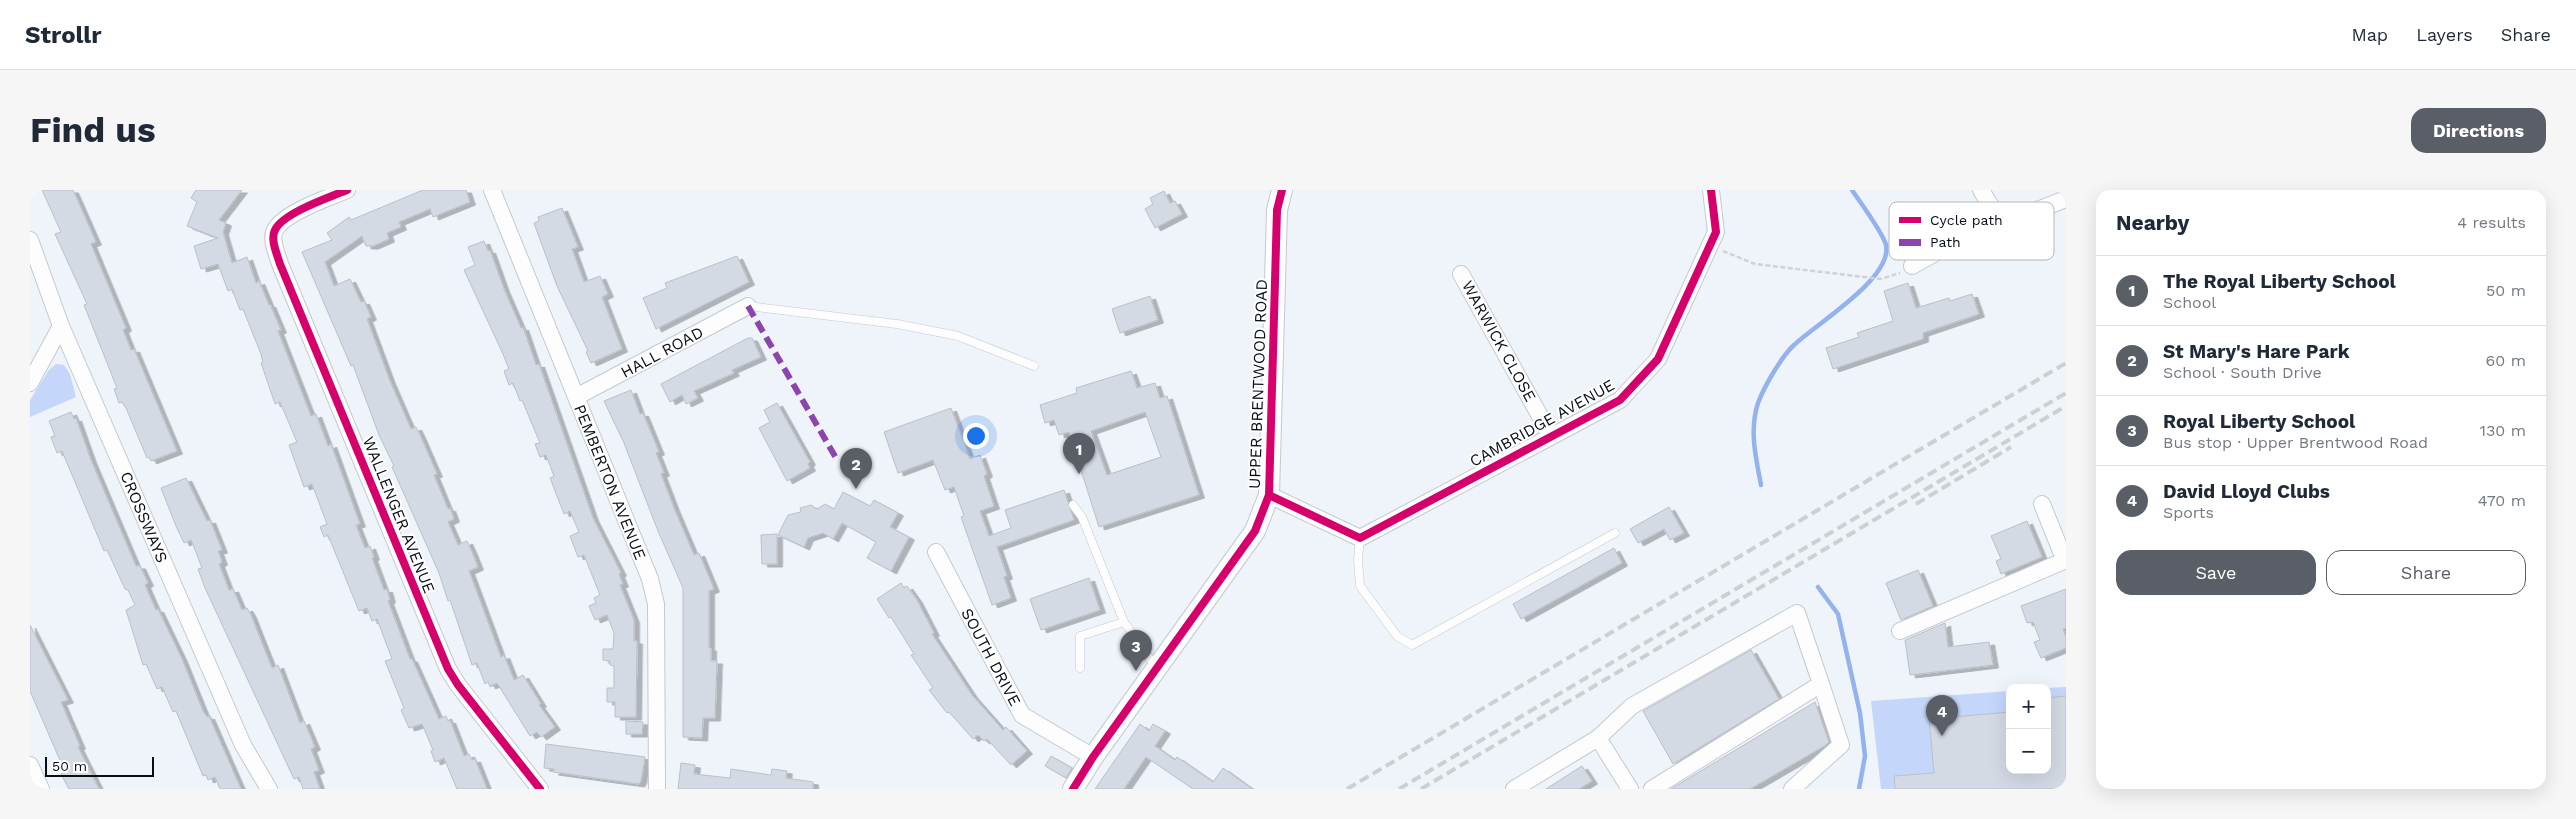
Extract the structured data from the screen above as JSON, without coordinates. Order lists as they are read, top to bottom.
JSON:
{
  "streets": {
    "street": [
      "WARWICK CLOSE",
      "HALL ROAD",
      "UPPER BRENTWOOD ROAD",
      "CAMBRIDGE AVENUE",
      "PEMBERTON AVENUE",
      "WALLENGER AVENUE",
      "CROSSWAYS",
      "SOUTH DRIVE"
    ]
  },
  "crossings": [
    ["WARWICK CLOSE", "CAMBRIDGE AVENUE"],
    ["HALL ROAD", "PEMBERTON AVENUE"],
    ["UPPER BRENTWOOD ROAD", "SOUTH DRIVE"]
  ],
  "legend": ["Cycle path", "Path"],
  "scale_bar": "50 m",
  "page": {
    "header": "Strollr",
    "nav": ["Map", "Layers", "Share"],
    "buttons": [
      "Directions",
      ["Save", "Share"]
    ],
    "title": "Find us",
    "heading": ["Nearby", "4 results"],
    "list": [
      {
        "mark": "1",
        "name": "The Royal Liberty School",
        "note": "School",
        "value": "50 m"
      },
      {
        "mark": "2",
        "name": "St Mary's Hare Park",
        "note": "School · South Drive",
        "value": "60 m"
      },
      {
        "mark": "3",
        "name": "Royal Liberty School",
        "note": "Bus stop · Upper Brentwood Road",
        "value": "130 m"
      },
      {
        "mark": "4",
        "name": "David Lloyd Clubs",
        "note": "Sports",
        "value": "470 m"
      }
    ],
    "pins": [
      "1",
      "2",
      "3",
      "4"
    ],
    "map_buttons": ["+", "−"],
    "scale": "50 m"
  }
}
